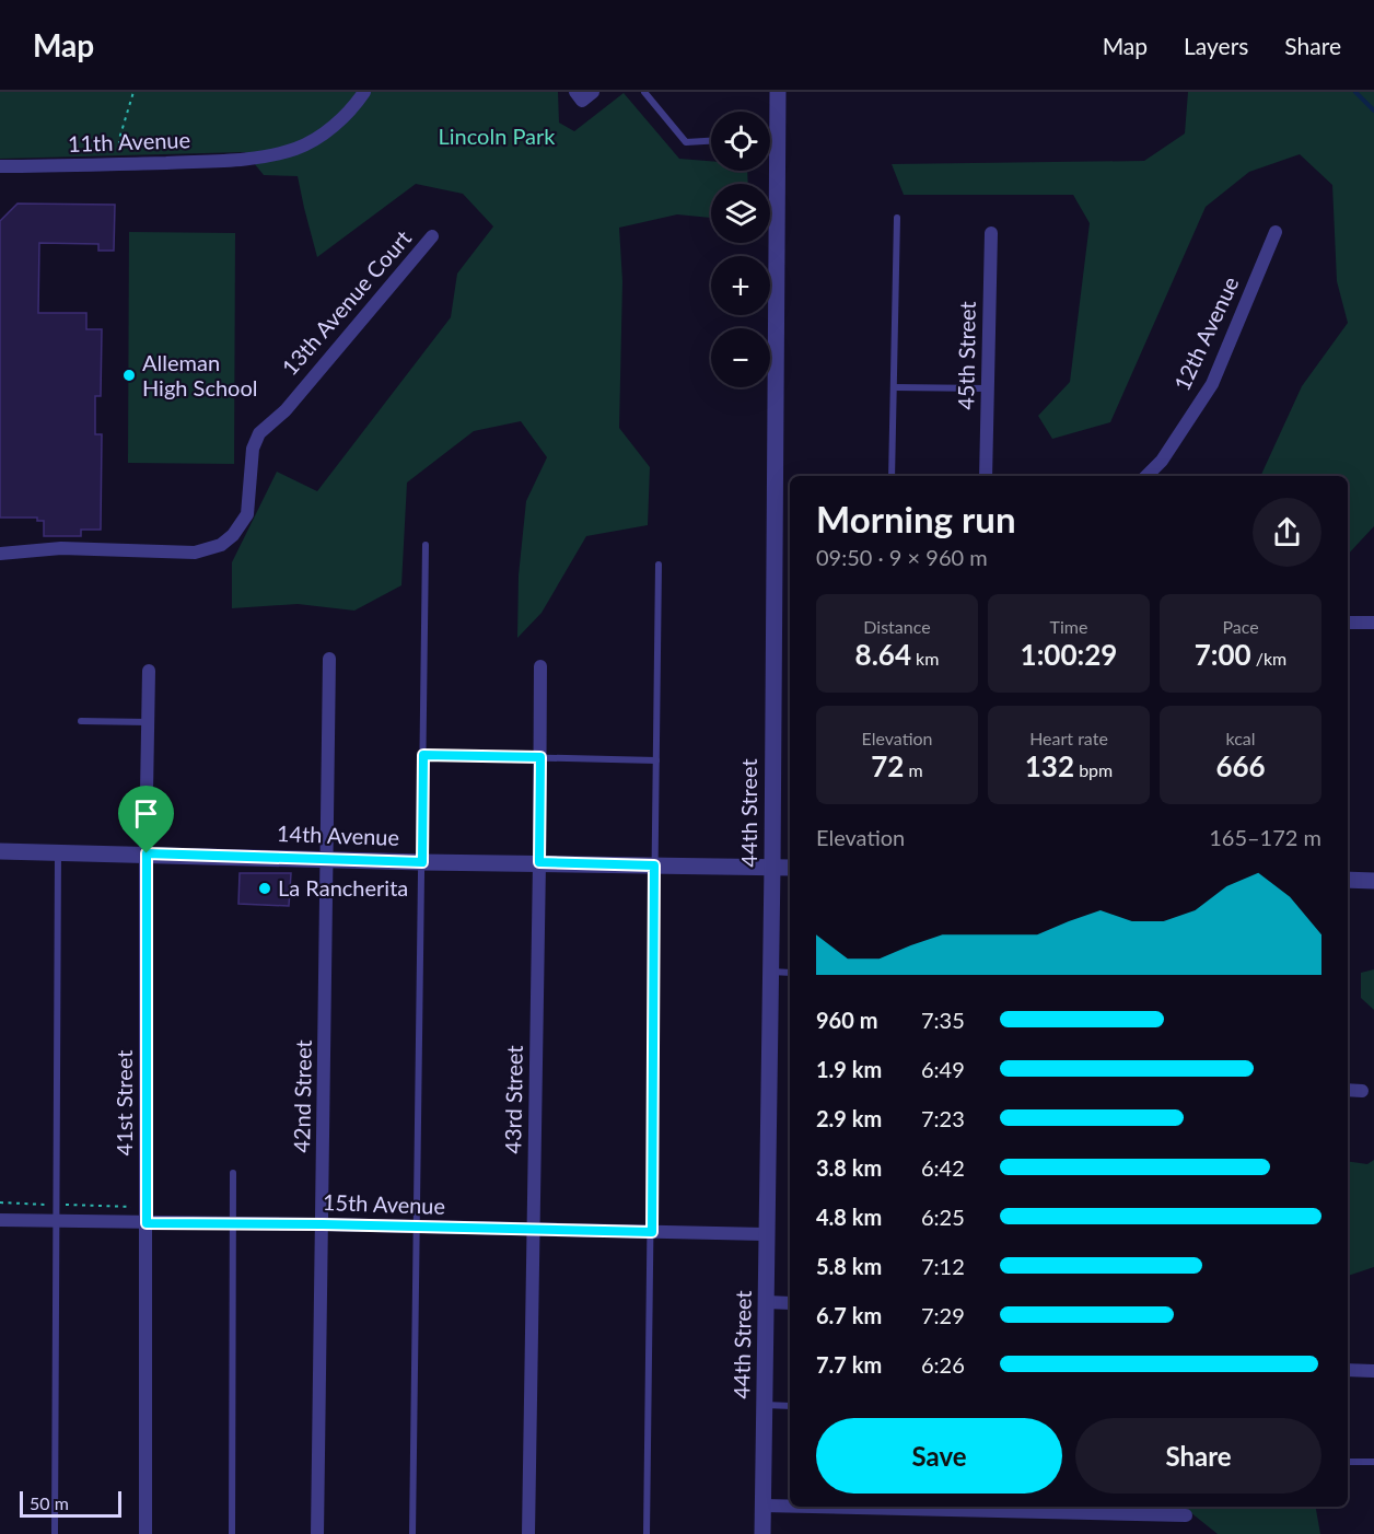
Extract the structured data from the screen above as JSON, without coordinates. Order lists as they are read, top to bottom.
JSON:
{
  "streets": {
    "street": [
      "11th Avenue",
      "13th Avenue Court",
      "12th Avenue",
      "45th Street",
      "44th Street",
      "14th Avenue",
      "42nd Street",
      "43rd Street",
      "41st Street",
      "15th Avenue"
    ]
  },
  "crossings": [
    ["44th Street", "14th Avenue"],
    ["44th Street", "15th Avenue"],
    ["14th Avenue", "42nd Street"],
    ["14th Avenue", "43rd Street"],
    ["14th Avenue", "41st Street"],
    ["42nd Street", "15th Avenue"],
    ["43rd Street", "15th Avenue"],
    ["41st Street", "15th Avenue"]
  ],
  "parks": ["Lincoln Park"],
  "places": ["Alleman High School", "La Rancherita"],
  "scale_bar": "50 m",
  "page": {
    "header": "Map",
    "nav": ["Map", "Layers", "Share"],
    "map_buttons": ["+", "−"],
    "heading": ["Morning run", "09:50 · 9 × 960 m"],
    "stats": [
      ["Distance", "8.64 km"],
      ["Time", "1:00:29"],
      ["Pace", "7:00 /km"],
      ["Elevation", "72 m"],
      ["Heart rate", "132 bpm"],
      ["kcal", "666"]
    ],
    "chart": ["Elevation", "165–172 m"],
    "list": [
      {
        "name": "960 m",
        "note": "7:35"
      },
      {
        "name": "1.9 km",
        "note": "6:49"
      },
      {
        "name": "2.9 km",
        "note": "7:23"
      },
      {
        "name": "3.8 km",
        "note": "6:42"
      },
      {
        "name": "4.8 km",
        "note": "6:25"
      },
      {
        "name": "5.8 km",
        "note": "7:12"
      },
      {
        "name": "6.7 km",
        "note": "7:29"
      },
      {
        "name": "7.7 km",
        "note": "6:26"
      }
    ],
    "buttons": ["Save", "Share"],
    "scale": "50 m"
  }
}
